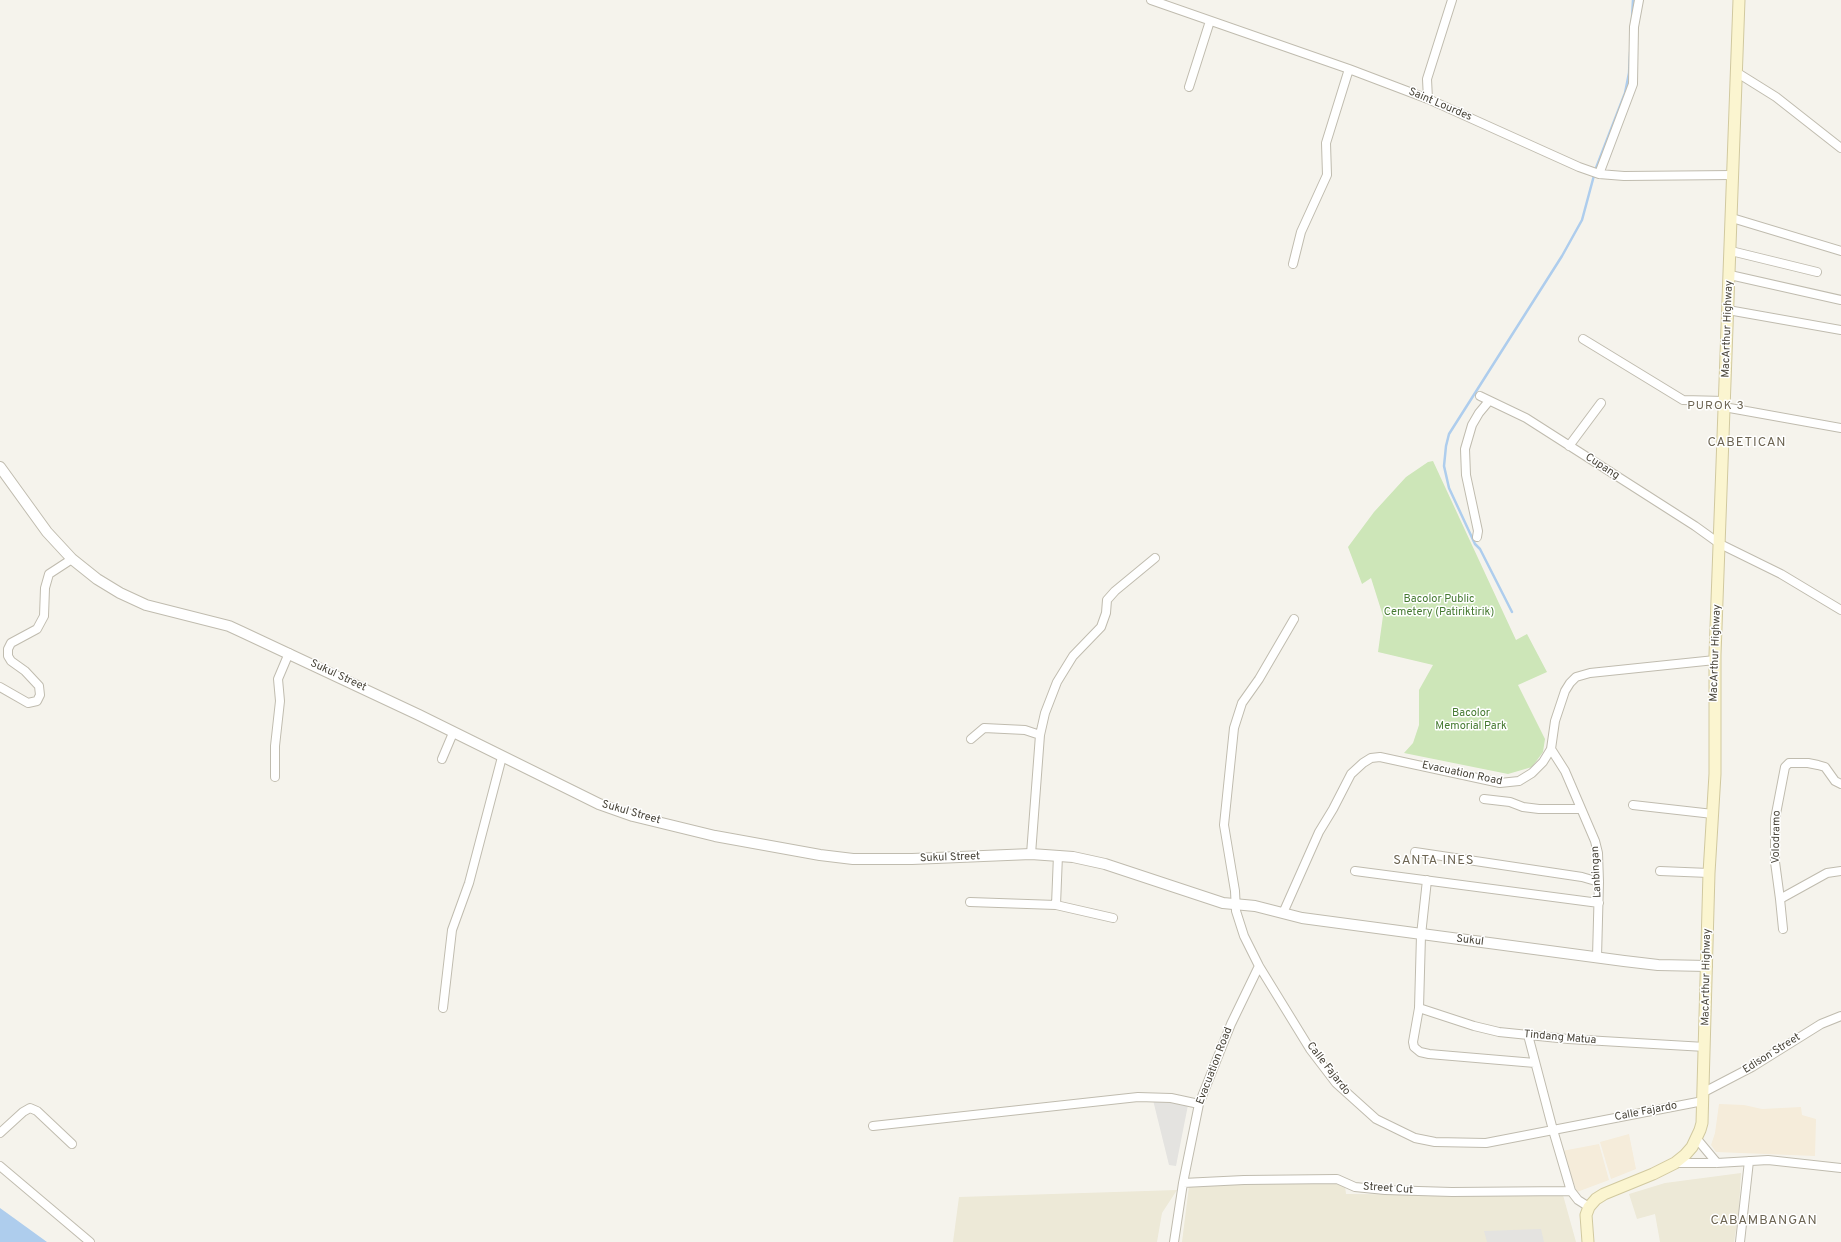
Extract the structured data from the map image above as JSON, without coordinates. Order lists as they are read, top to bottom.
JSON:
{
  "streets": {
    "main road": ["MacArthur Highway"],
    "street": [
      "Saint Lourdes",
      "Cupang",
      "Sukul Street",
      "Evacuation Road",
      "Volodramo",
      "Lanbingan",
      "Sukul",
      "Tindang Matua",
      "Edison Street",
      "Calle Fajardo",
      "Street Cut"
    ]
  },
  "crossings": [
    ["Saint Lourdes", "MacArthur Highway"],
    ["MacArthur Highway", "Cupang"],
    ["MacArthur Highway", "Evacuation Road"],
    ["MacArthur Highway", "Sukul"],
    ["MacArthur Highway", "Tindang Matua"],
    ["MacArthur Highway", "Edison Street"],
    ["MacArthur Highway", "Calle Fajardo"],
    ["Sukul Street", "Sukul"],
    ["Sukul Street", "Calle Fajardo"],
    ["Evacuation Road", "Lanbingan"],
    ["Evacuation Road", "Sukul"],
    ["Evacuation Road", "Calle Fajardo"],
    ["Evacuation Road", "Street Cut"],
    ["Lanbingan", "Sukul"],
    ["Sukul", "Calle Fajardo"],
    ["Edison Street", "Calle Fajardo"]
  ],
  "districts": [
    "PUROK 3",
    "CABETICAN",
    "SANTA INES",
    "CABAMBANGAN"
  ],
  "parks": ["Bacolor Public Cemetery (Patiriktirik)", "Bacolor Memorial Park"]
}
